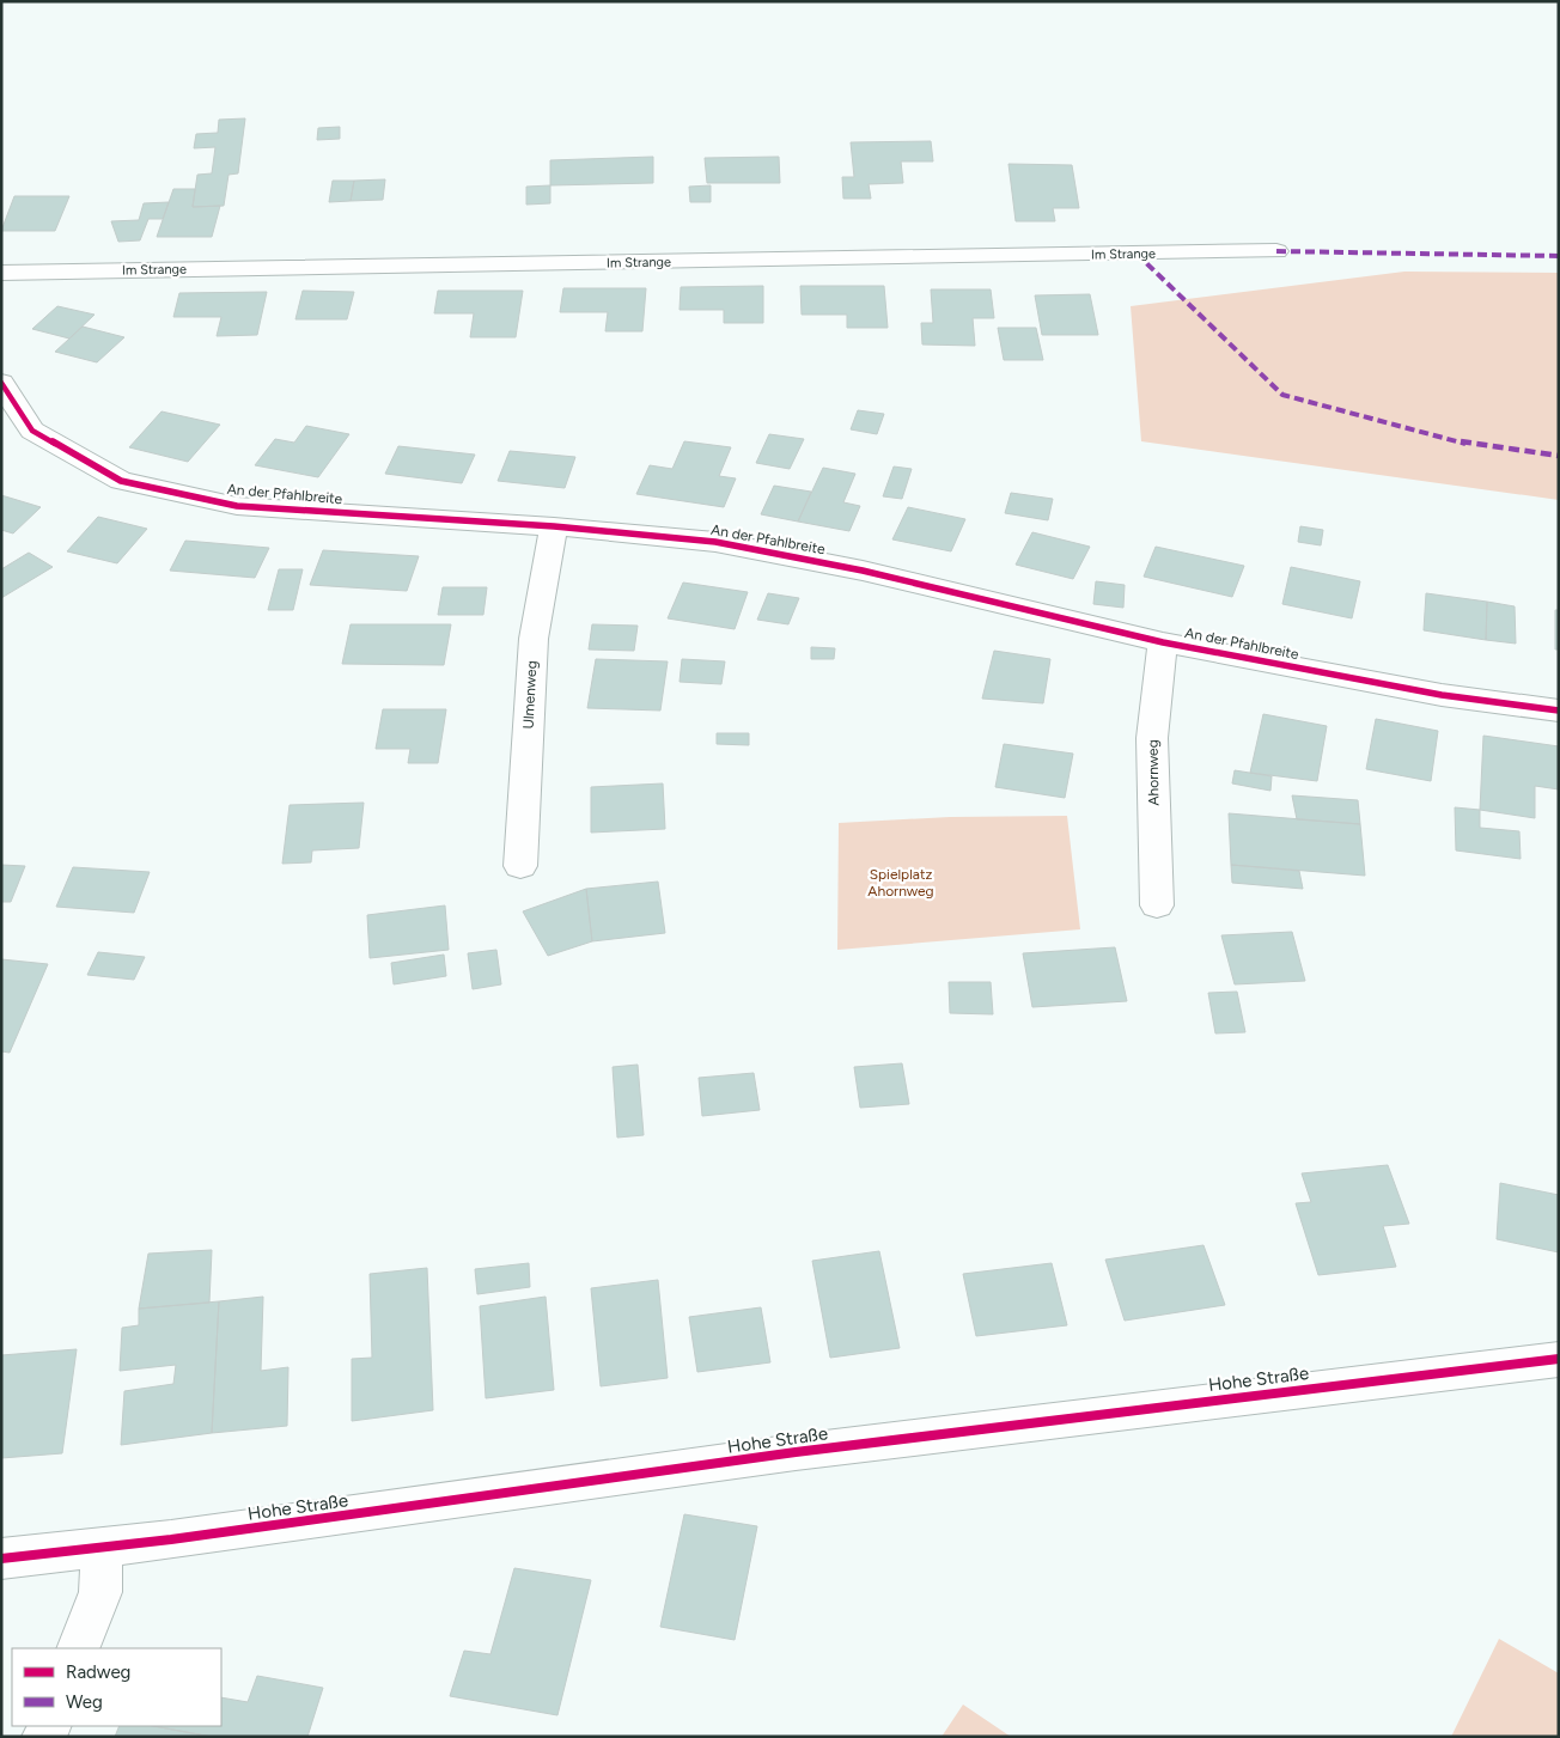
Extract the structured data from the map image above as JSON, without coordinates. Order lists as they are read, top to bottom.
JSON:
{
  "streets": {
    "street": [
      "Im Strange",
      "An der Pfahlbreite",
      "Ulmenweg",
      "Ahornweg",
      "Hohe Straße"
    ]
  },
  "crossings": [
    ["An der Pfahlbreite", "Ulmenweg"],
    ["An der Pfahlbreite", "Ahornweg"]
  ],
  "parks": ["Spielplatz Ahornweg"],
  "legend": ["Radweg", "Weg"]
}
